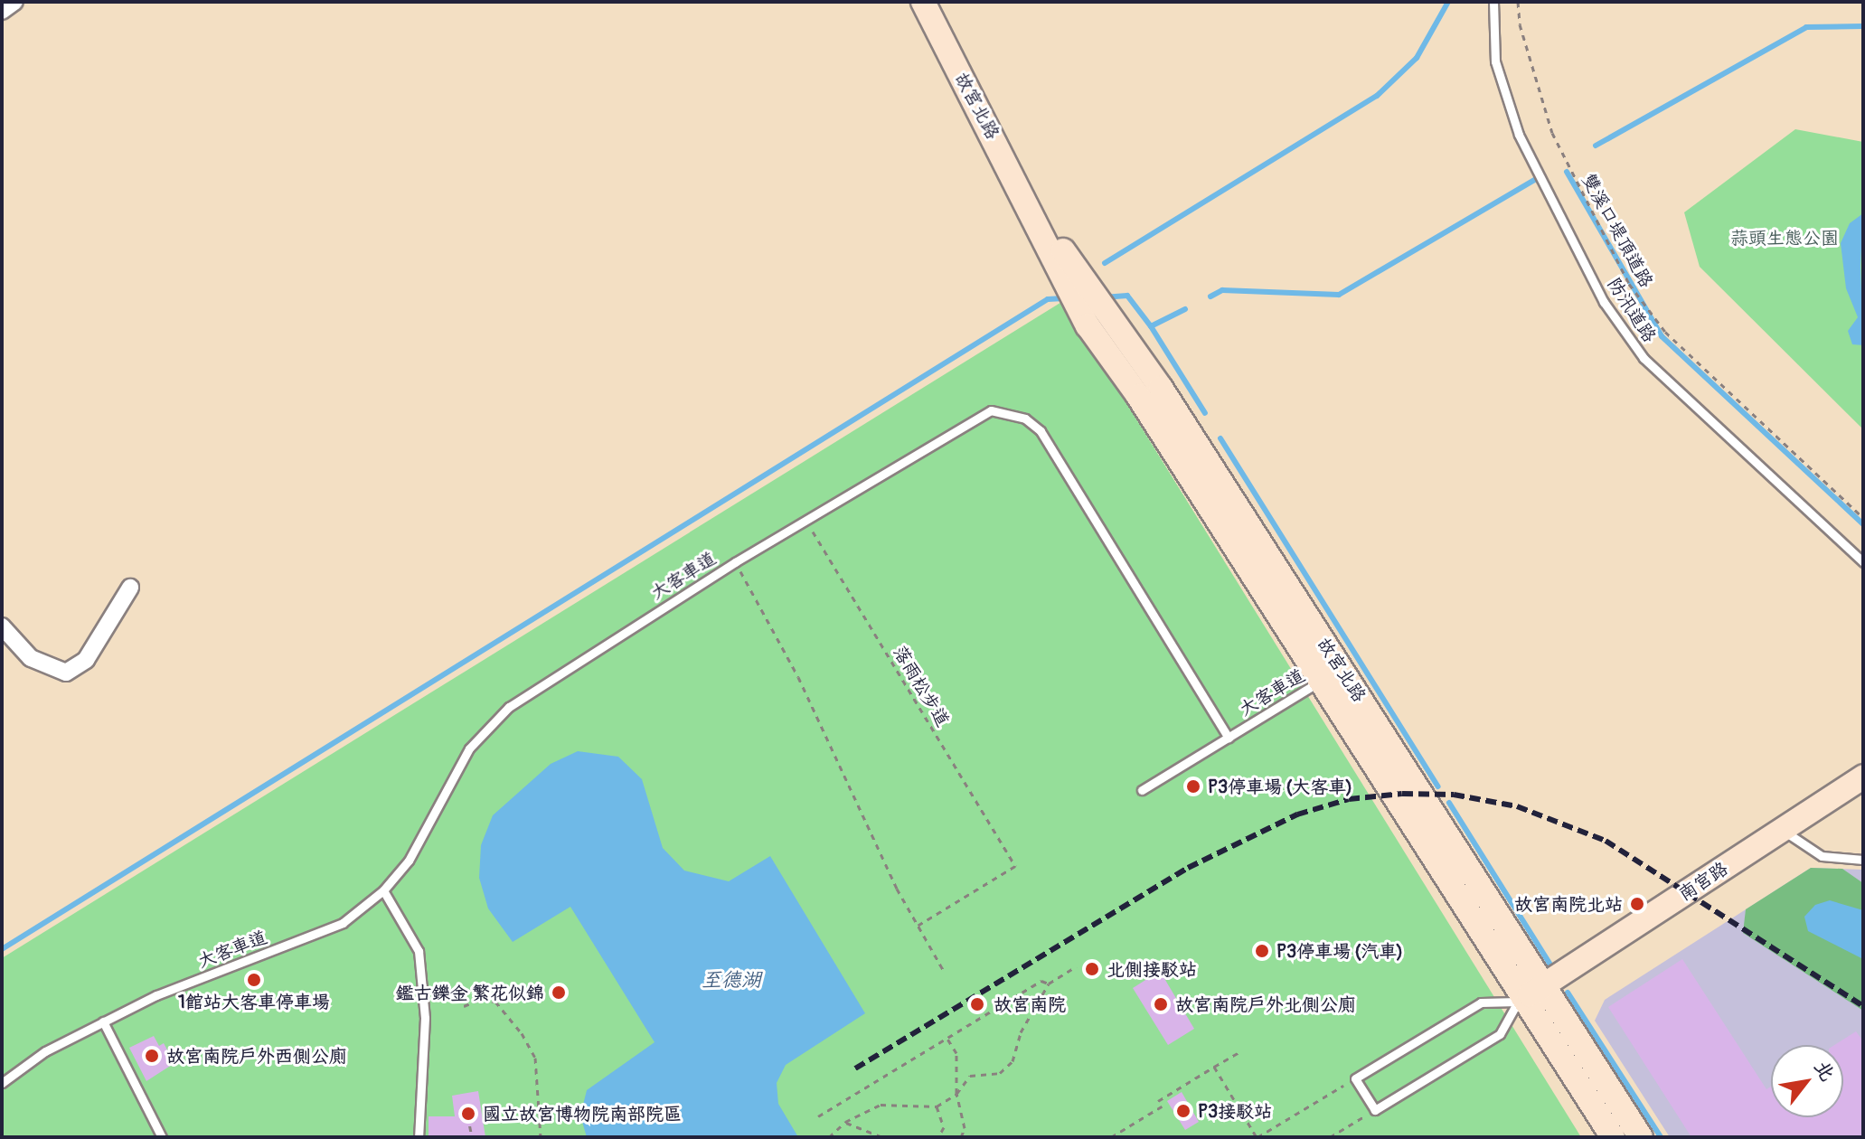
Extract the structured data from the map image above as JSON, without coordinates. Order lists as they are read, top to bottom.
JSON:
{
  "streets": {
    "street": ["故宮北路", "南宮路"],
    "lane": ["防汛道路", "大客車道"],
    "path": ["雙溪口堤頂道路", "落雨松步道"]
  },
  "crossings": [
    ["故宮北路", "大客車道"],
    ["故宮北路", "南宮路"],
    ["大客車道", "落雨松步道"]
  ],
  "water": ["至德湖"],
  "parks": ["蒜頭生態公園"],
  "places": [
    "P3停車場 (大客車)",
    "故宮南院北站",
    "P3停車場 (汽車)",
    "北側接駁站",
    "1館站大客車停車場",
    "鑑古鑠金 繁花似錦",
    "故宮南院",
    "故宮南院戶外北側公廁",
    "故宮南院戶外西側公廁",
    "P3接駁站",
    "國立故宮博物院南部院區"
  ],
  "north": "top right"
}
